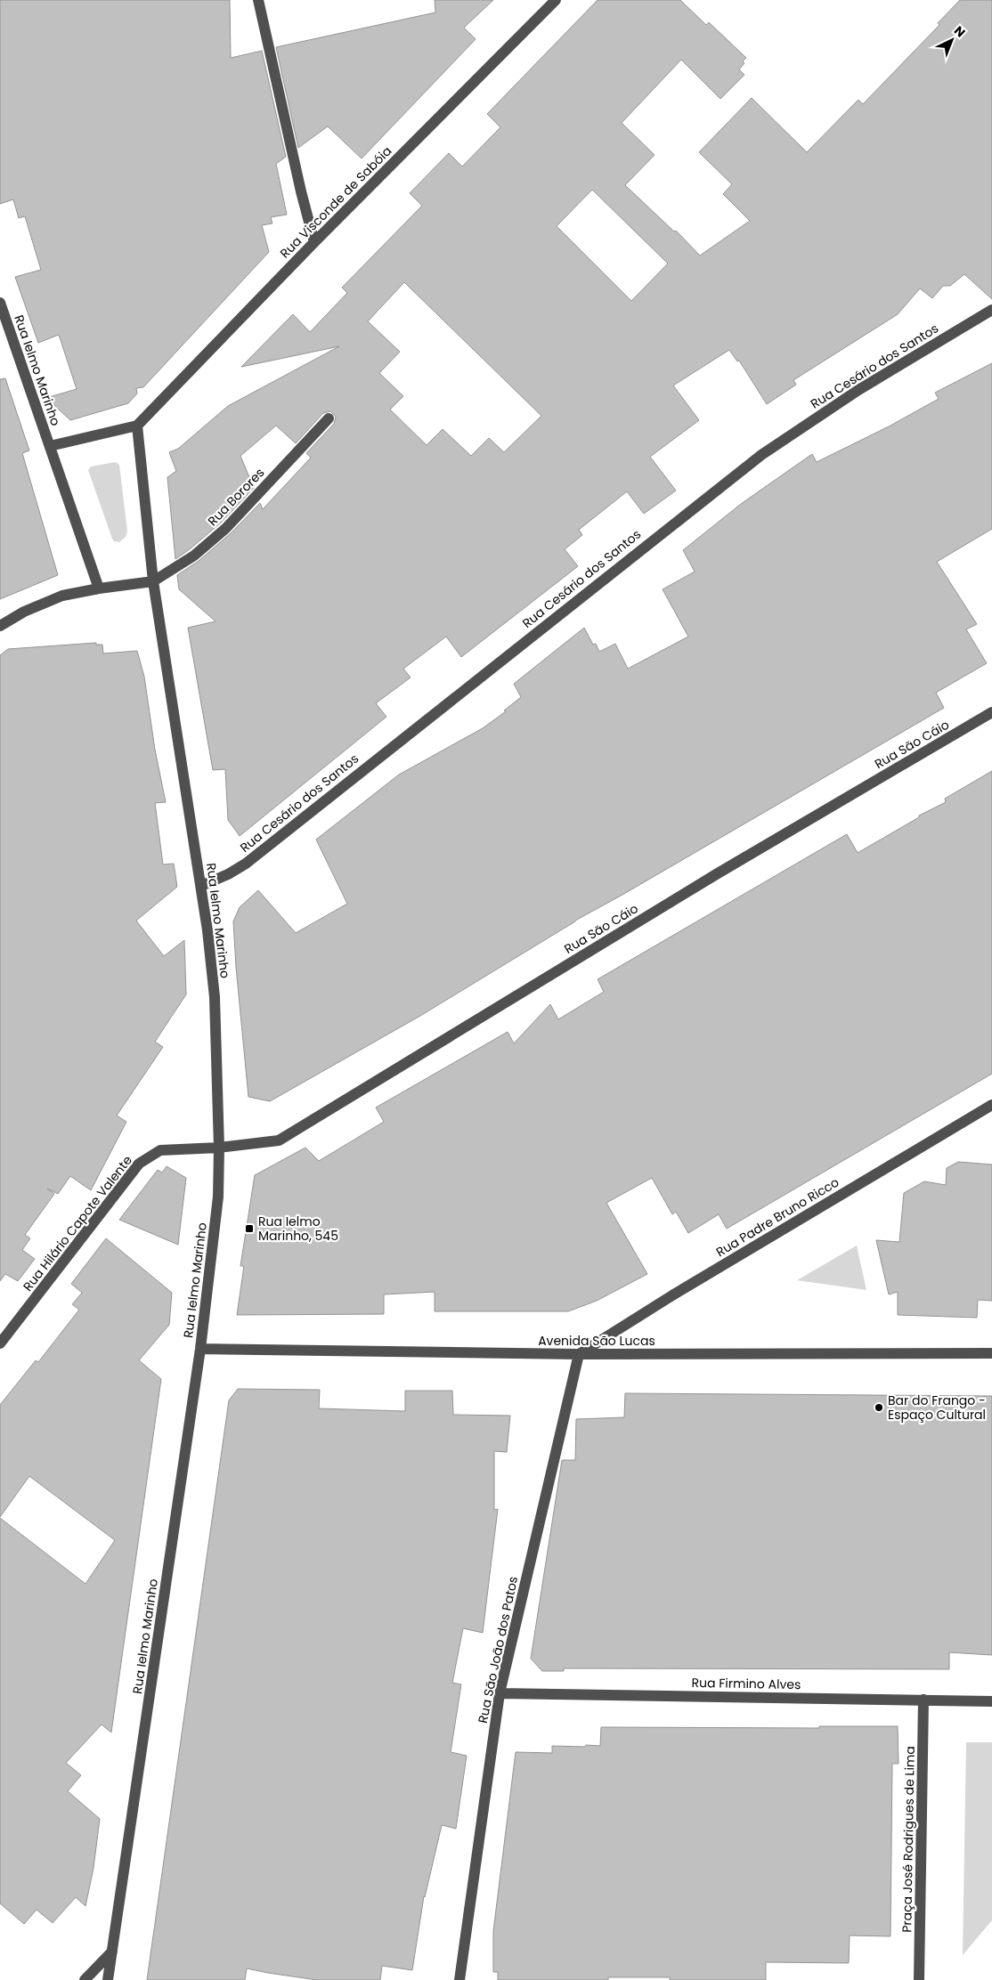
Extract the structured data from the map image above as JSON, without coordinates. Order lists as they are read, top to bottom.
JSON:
{
  "streets": {
    "street": [
      "Rua Visconde de Sabóia",
      "Rua Cesário dos Santos",
      "Rua Ielmo Marinho",
      "Rua Borores",
      "Rua São Cáio",
      "Rua Padre Bruno Ricco",
      "Rua Hilário Capote Valente",
      "Avenida São Lucas",
      "Rua São João dos Patos",
      "Rua Firmino Alves",
      "Praça José Rodrigues de Lima"
    ]
  },
  "crossings": [
    ["Rua Visconde de Sabóia", "Rua Ielmo Marinho"],
    ["Rua Cesário dos Santos", "Rua Ielmo Marinho"],
    ["Rua Ielmo Marinho", "Rua Borores"],
    ["Rua Ielmo Marinho", "Rua São Cáio"],
    ["Rua Ielmo Marinho", "Rua Hilário Capote Valente"],
    ["Rua Ielmo Marinho", "Avenida São Lucas"],
    ["Rua São Cáio", "Rua Hilário Capote Valente"],
    ["Rua Padre Bruno Ricco", "Avenida São Lucas"],
    ["Rua Padre Bruno Ricco", "Rua São João dos Patos"],
    ["Avenida São Lucas", "Rua São João dos Patos"],
    ["Rua São João dos Patos", "Rua Firmino Alves"],
    ["Rua Firmino Alves", "Praça José Rodrigues de Lima"]
  ],
  "places": {
    "transit": ["Rua Ielmo Marinho, 545"],
    "other": ["Bar do Frango - Espaço Cultural"]
  },
  "north": "top right"
}
